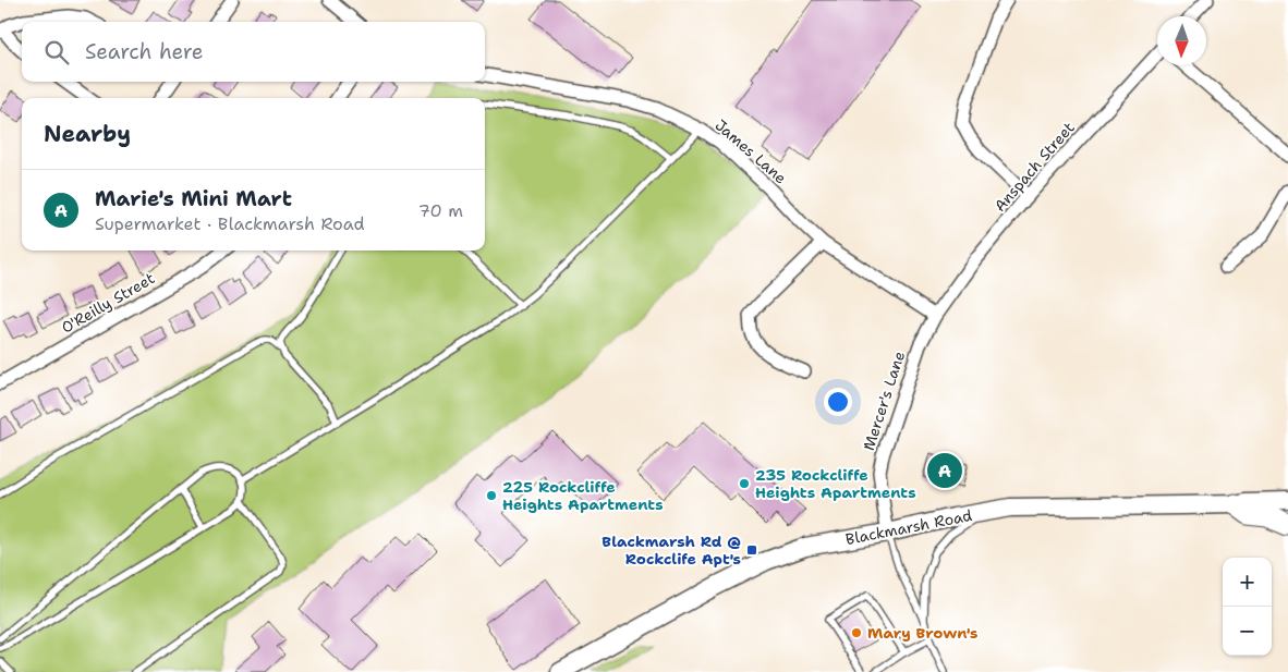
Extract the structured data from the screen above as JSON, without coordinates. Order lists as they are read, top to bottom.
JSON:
{
  "streets": {
    "street": [
      "James Lane",
      "Anspach Street",
      "O'Reilly Street",
      "Mercer's Lane",
      "Blackmarsh Road"
    ]
  },
  "crossings": [
    ["James Lane", "Anspach Street"],
    ["James Lane", "Mercer's Lane"],
    ["Anspach Street", "Mercer's Lane"],
    ["Mercer's Lane", "Blackmarsh Road"]
  ],
  "places": {
    "other": ["235 Rockcliffe Heights Apartments", "225 Rockcliffe Heights Apartments", "Mary Brown's"],
    "transit": ["Blackmarsh Rd @ Rockclife Apt's"]
  },
  "north": "bottom",
  "page": {
    "search": "Search here",
    "heading": "Nearby",
    "list": [
      {
        "mark": "A",
        "name": "Marie's Mini Mart",
        "note": "Supermarket · Blackmarsh Road",
        "value": "70 m"
      }
    ],
    "pins": "A",
    "map_buttons": ["+", "−"]
  }
}
